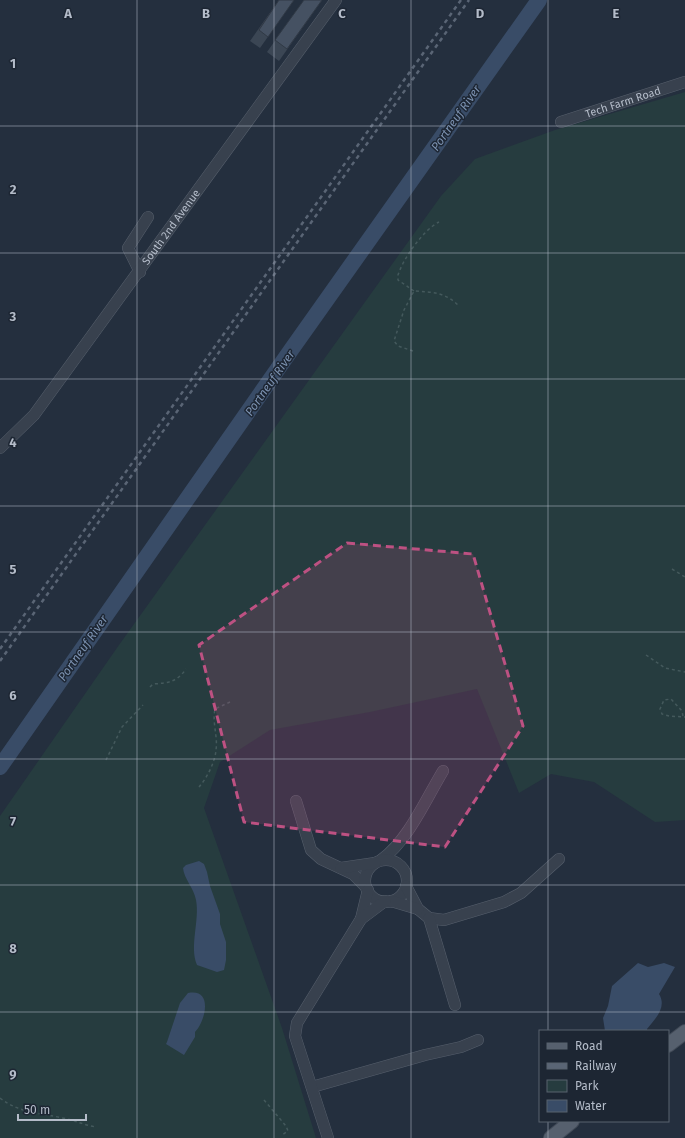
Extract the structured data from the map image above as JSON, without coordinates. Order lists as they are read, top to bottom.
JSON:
{
  "streets": {
    "street": ["Tech Farm Road", "South 2nd Avenue"]
  },
  "water": ["Portneuf River"],
  "legend": [
    "Road",
    "Railway",
    "Park",
    "Water"
  ],
  "scale_bar": "50 m",
  "grid": {
    "columns": [
      "A",
      "B",
      "C",
      "D",
      "E"
    ],
    "rows": [
      "1",
      "2",
      "3",
      "4",
      "5",
      "6",
      "7",
      "8",
      "9"
    ]
  }
}
